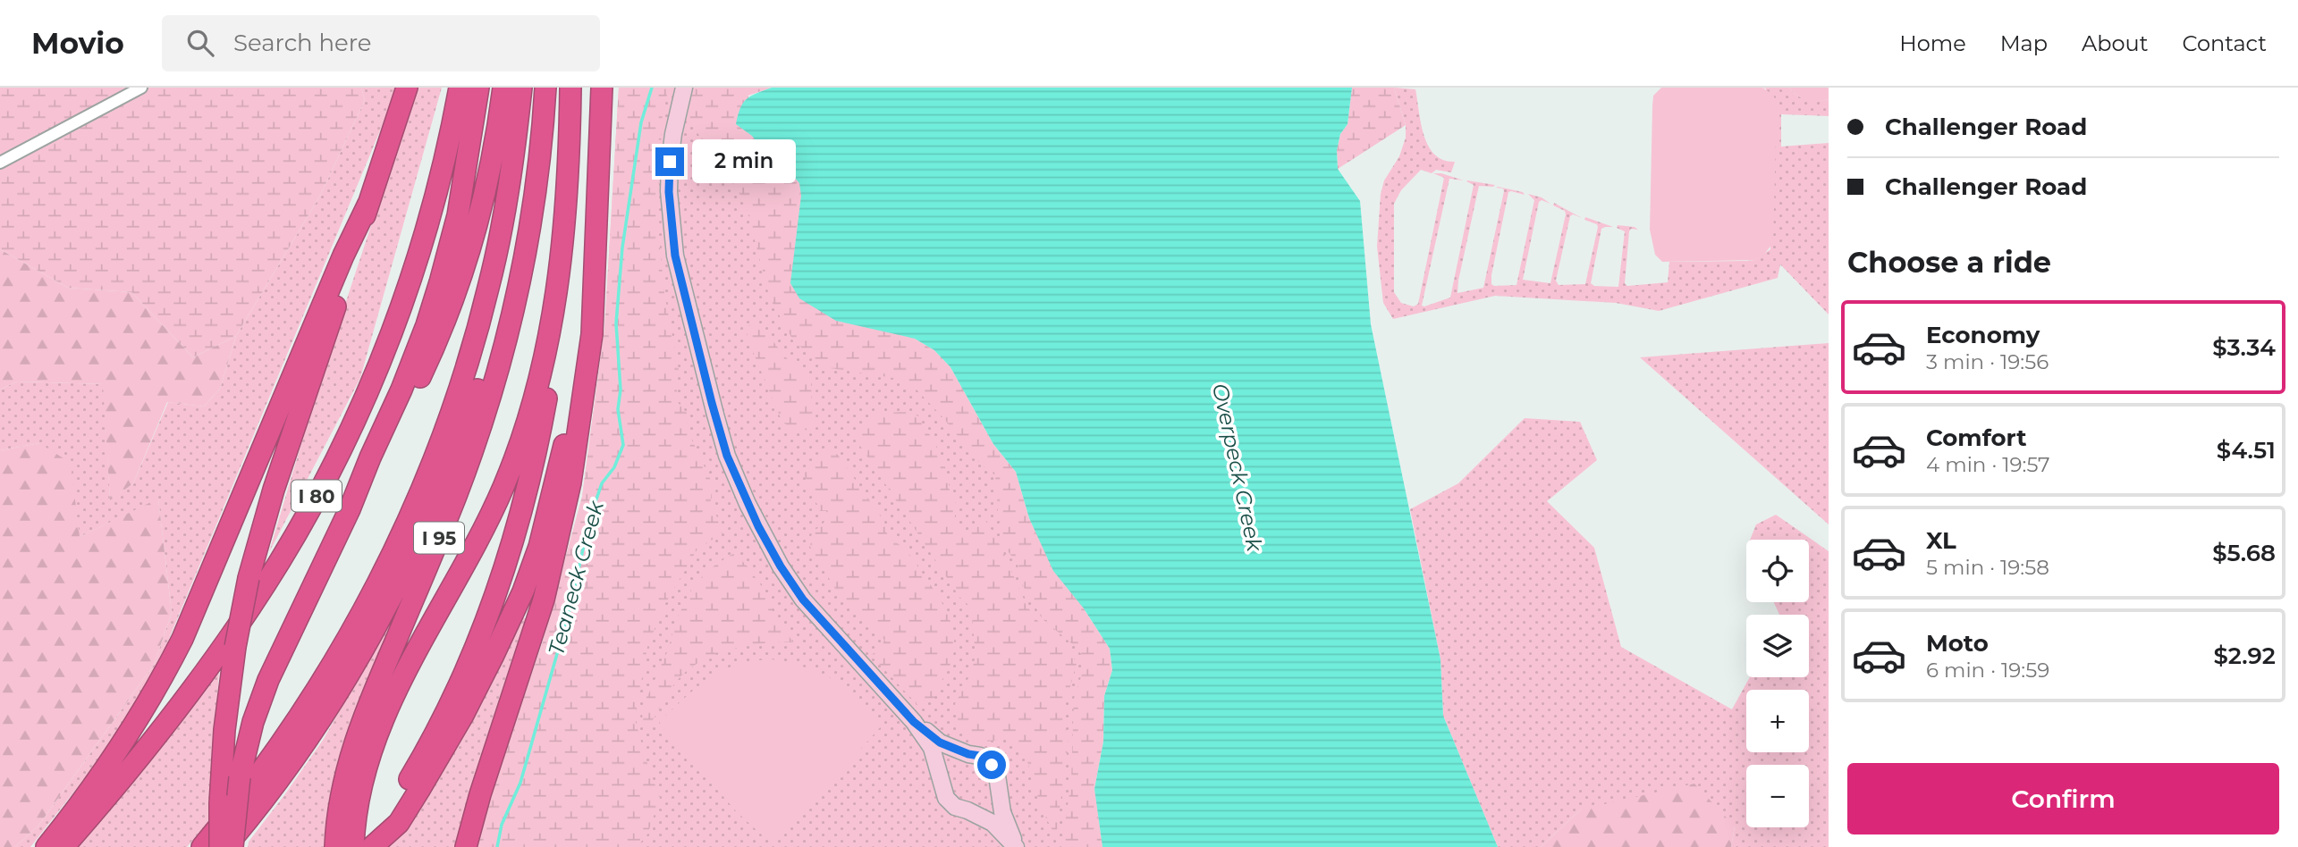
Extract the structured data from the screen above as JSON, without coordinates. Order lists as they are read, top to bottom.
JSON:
{
  "streets": {
    "highway": ["I 80", "I 95"]
  },
  "water": ["Overpeck Creek", "Teaneck Creek"],
  "page": {
    "header": "Movio",
    "search": "Search here",
    "nav": [
      "Home",
      "Map",
      "About",
      "Contact"
    ],
    "banner": ["Challenger Road", "Challenger Road"],
    "bubble": "2 min",
    "heading": "Choose a ride",
    "list": [
      {
        "name": "Economy",
        "note": "3 min · 19:56",
        "value": "$3.34"
      },
      {
        "name": "Comfort",
        "note": "4 min · 19:57",
        "value": "$4.51"
      },
      {
        "name": "XL",
        "note": "5 min · 19:58",
        "value": "$5.68"
      },
      {
        "name": "Moto",
        "note": "6 min · 19:59",
        "value": "$2.92"
      }
    ],
    "map_buttons": ["+", "−"],
    "buttons": "Confirm"
  }
}
